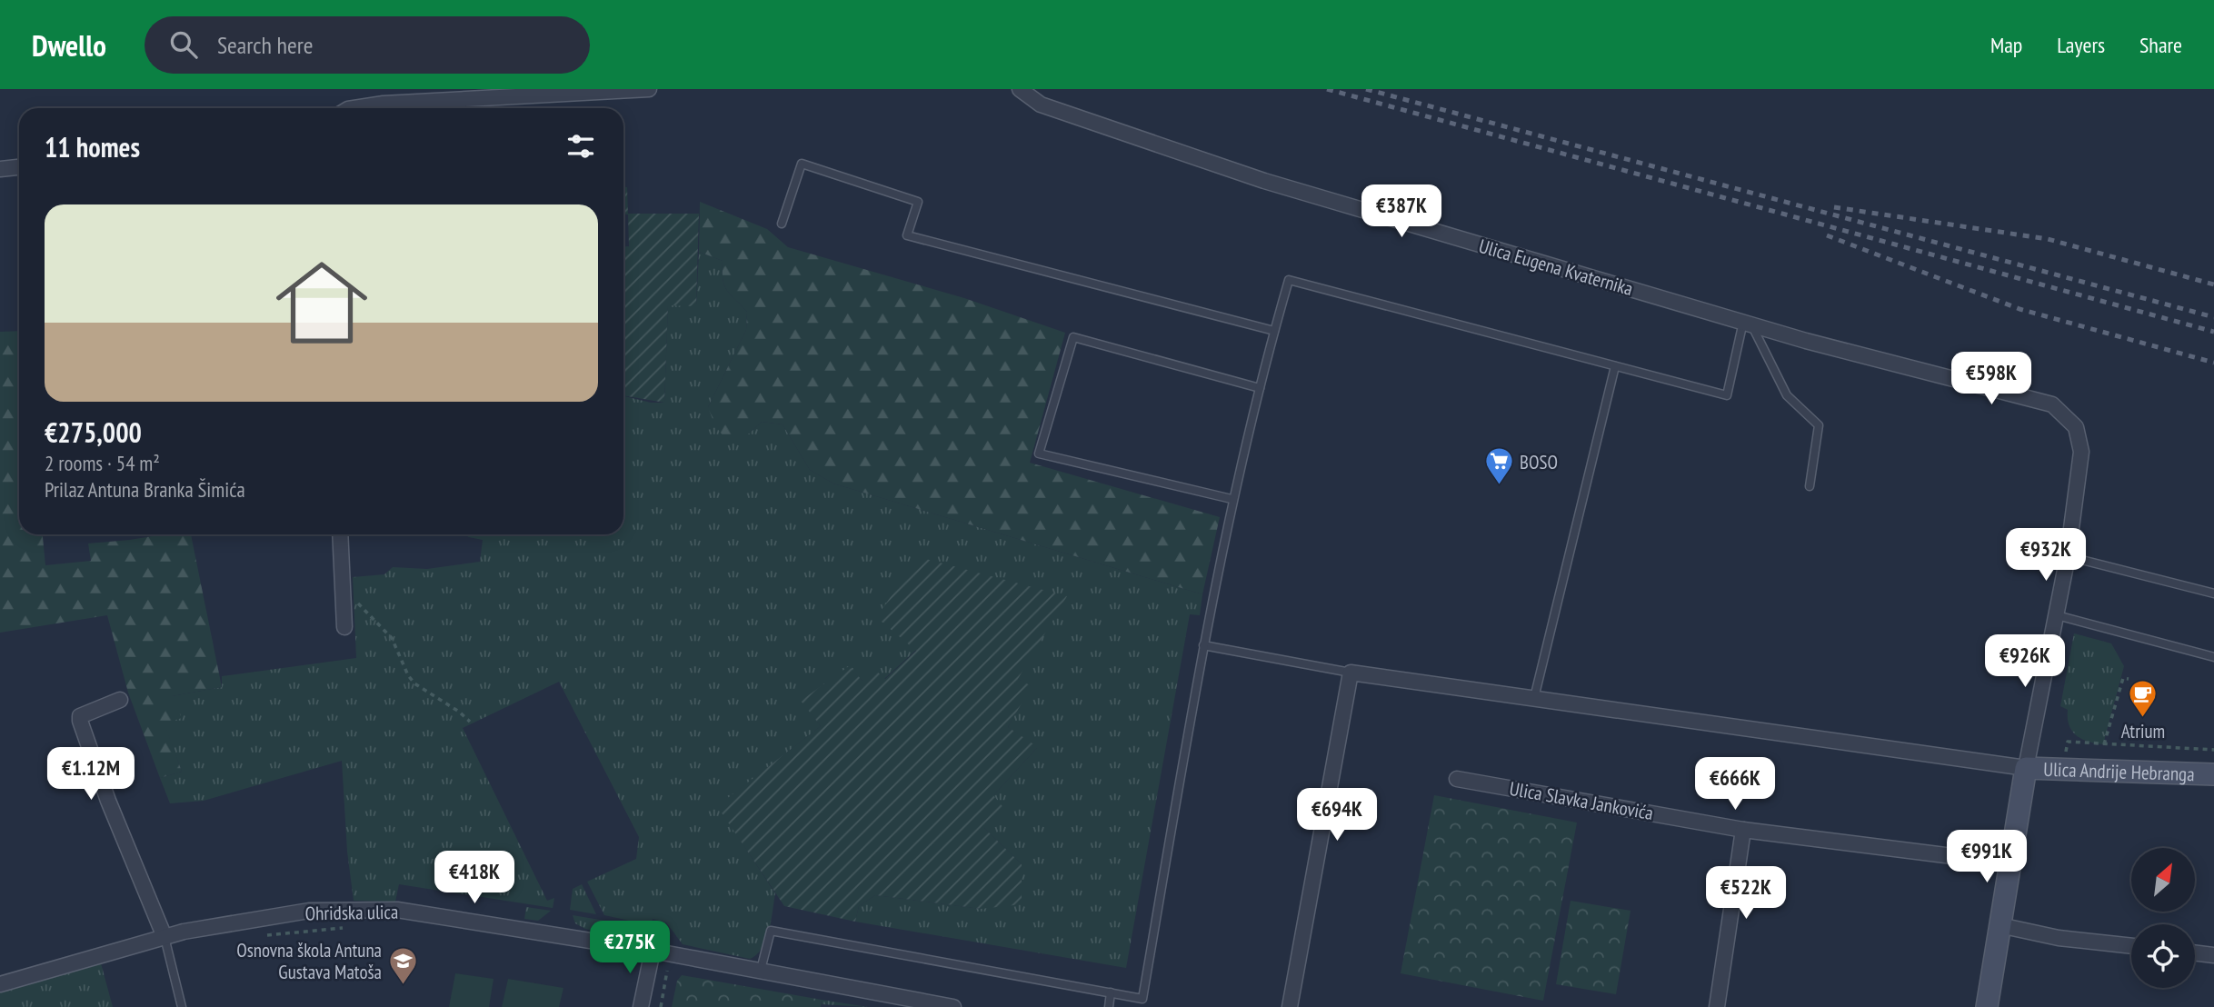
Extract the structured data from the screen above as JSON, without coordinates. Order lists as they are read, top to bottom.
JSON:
{
  "streets": {
    "main road": ["Ulica Andrije Hebranga"],
    "street": ["Ulica Eugena Kvaternika", "Ulica Slavka Jankovića", "Ohridska ulica"]
  },
  "crossings": [
    ["Ulica Eugena Kvaternika", "Ulica Andrije Hebranga"]
  ],
  "places": {
    "supermarket": ["BOSO"],
    "cafe": ["Atrium"],
    "school or university": ["Osnovna škola Antuna Gustava Matoša"]
  },
  "north": "top right",
  "page": {
    "header": "Dwello",
    "search": "Search here",
    "nav": ["Map", "Layers", "Share"],
    "heading": "11 homes",
    "price": [
      "€387K",
      "€598K",
      "€932K",
      "€926K",
      "€1.12M",
      "€666K",
      "€694K",
      "€991K",
      "€418K",
      "€522K",
      "€275K"
    ],
    "list": [
      {
        "name": "€275,000",
        "note": "2 rooms · 54 m² · Prilaz Antuna Branka Šimića"
      }
    ]
  }
}
